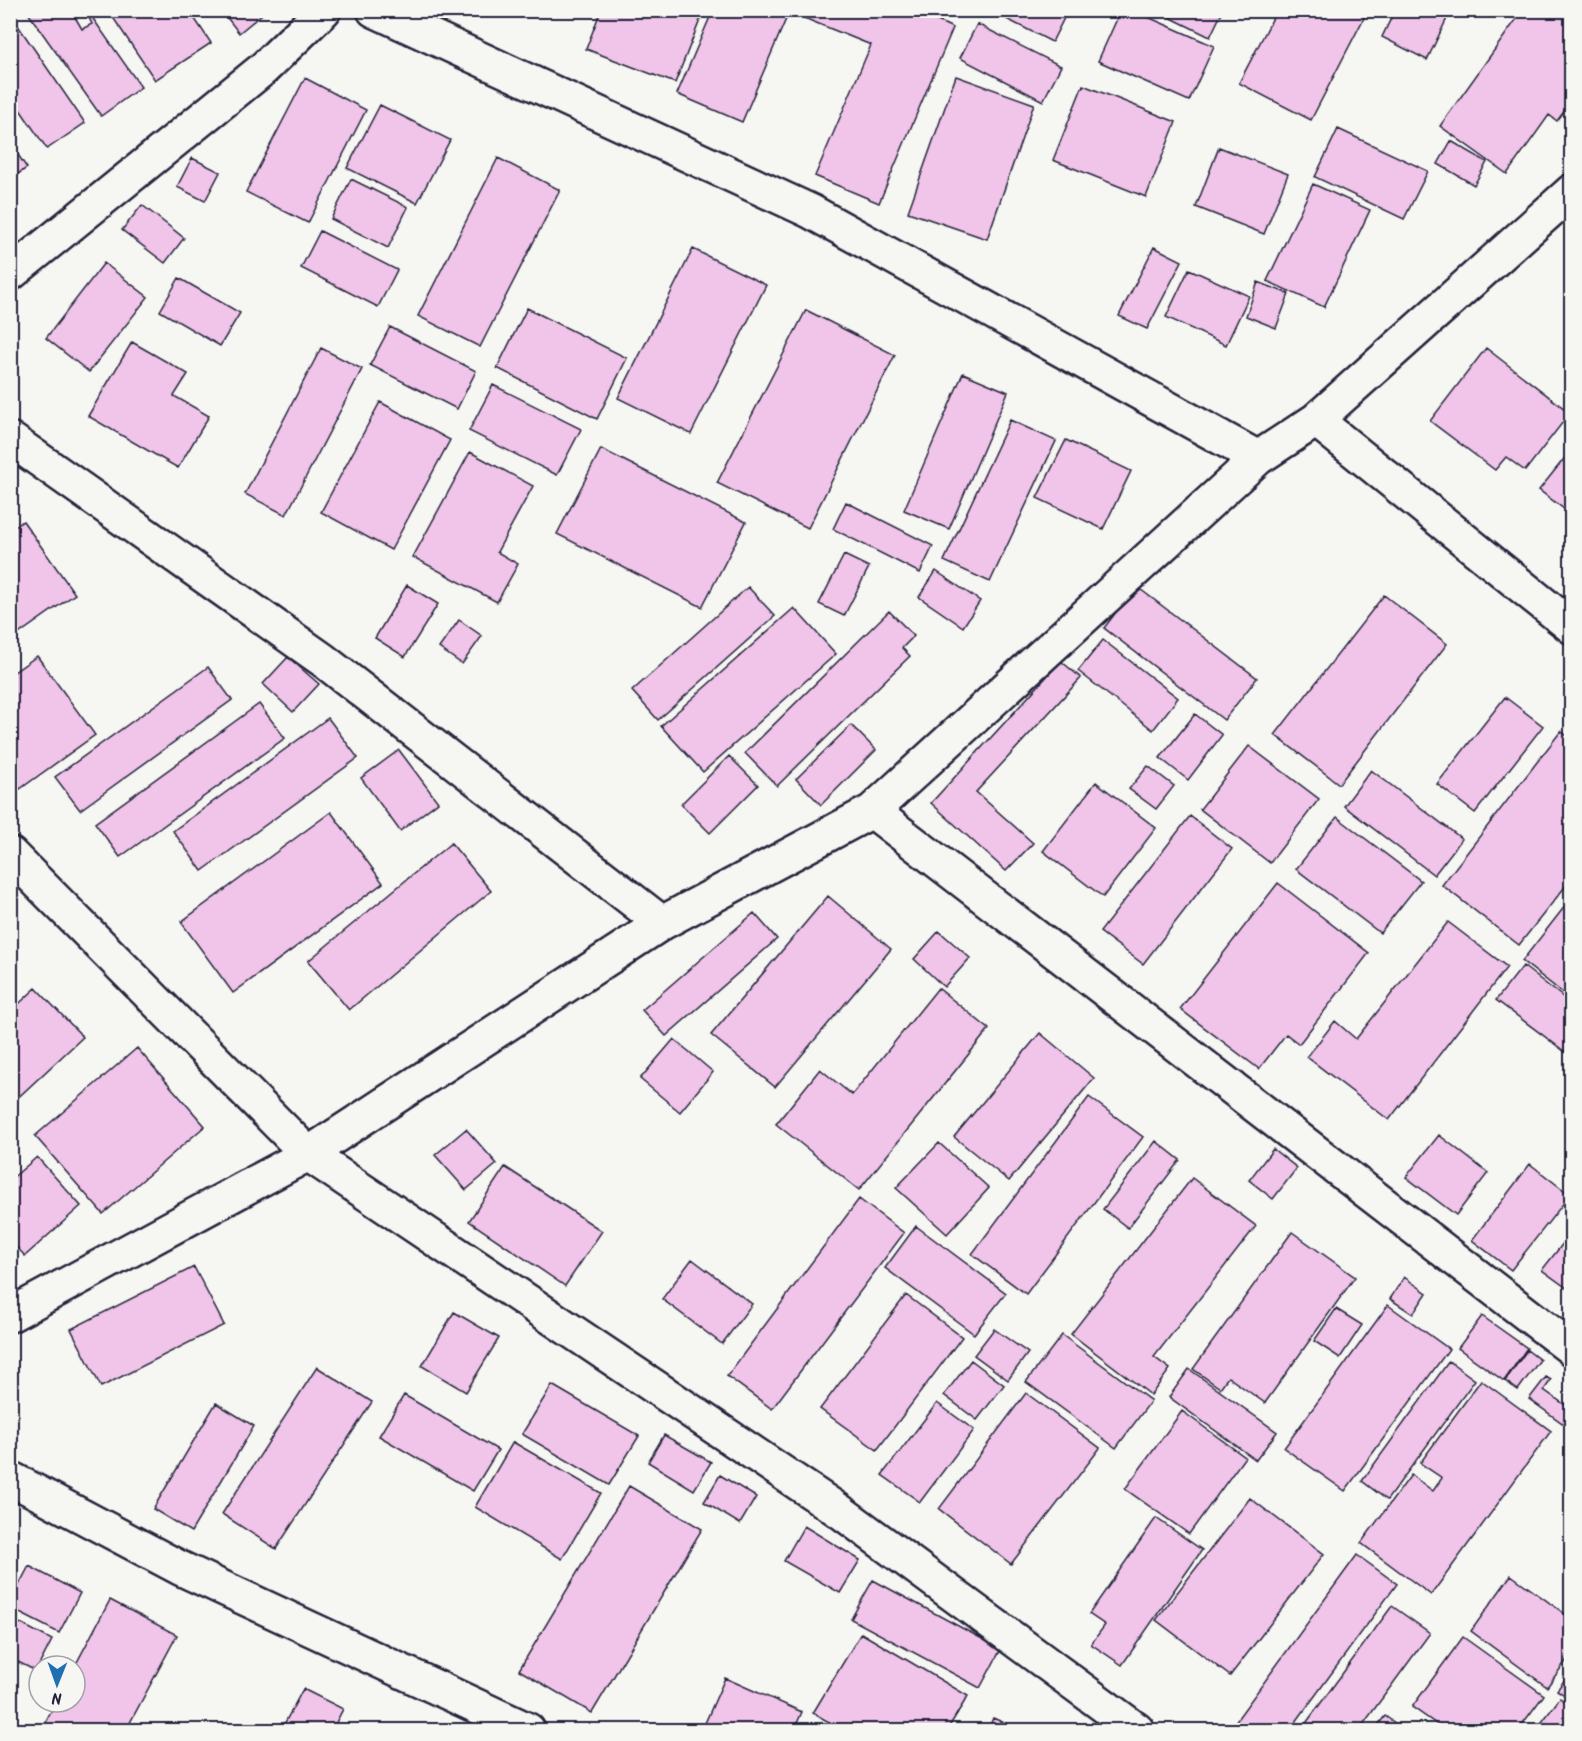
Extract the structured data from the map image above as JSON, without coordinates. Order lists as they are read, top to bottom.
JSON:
{
  "north": "bottom"
}
